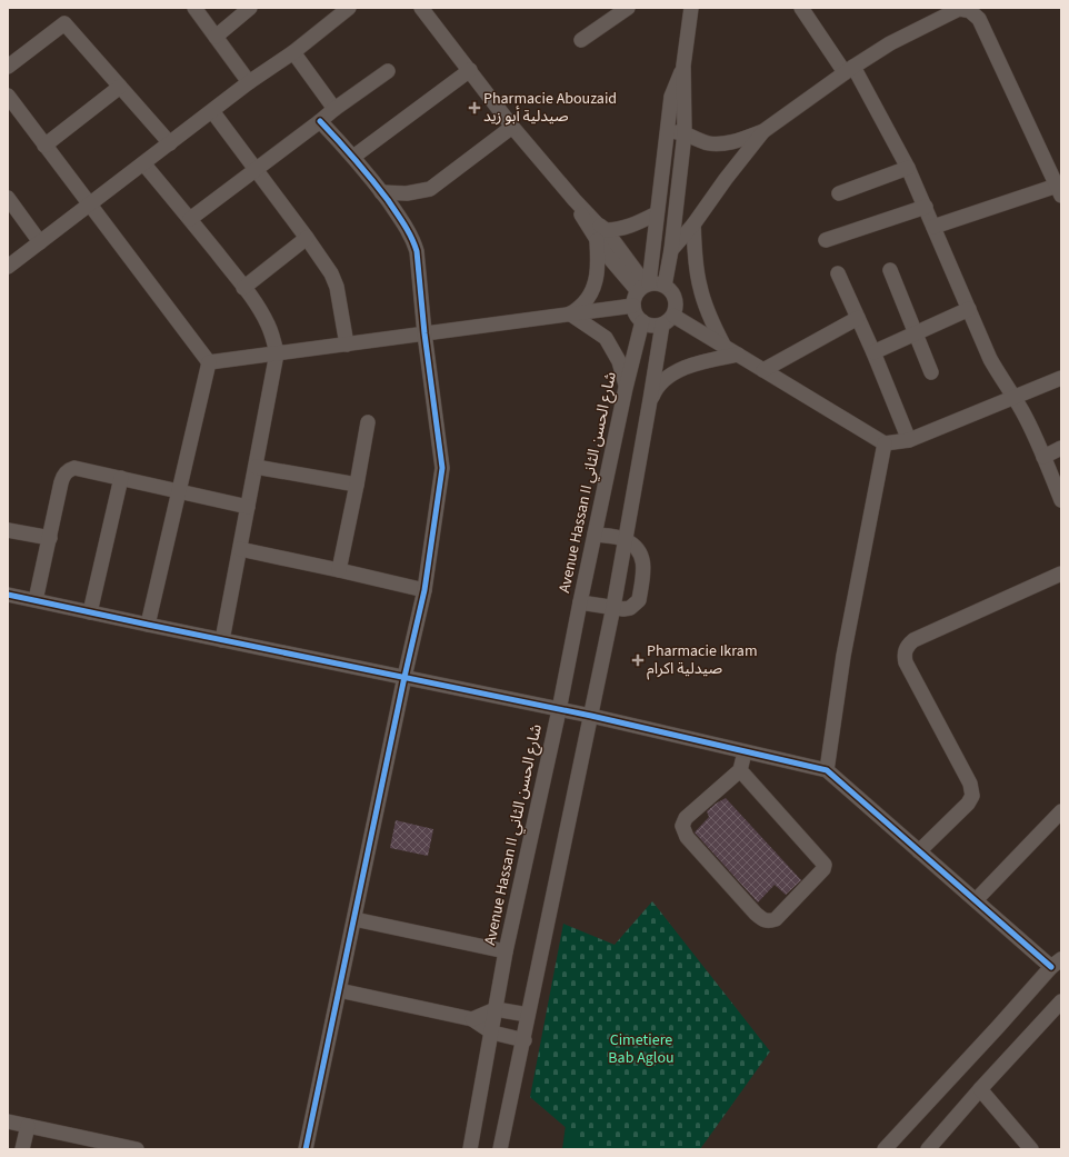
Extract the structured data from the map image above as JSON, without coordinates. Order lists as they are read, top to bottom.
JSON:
{
  "streets": {
    "street": ["Avenue Hassan II شارع الحسن الثاني"]
  },
  "parks": ["Cimetiere Bab Aglou"],
  "places": {
    "health": ["Pharmacie Abouzaid صيدلية أبو زيد", "Pharmacie Ikram صيدلية اكرام"]
  }
}
